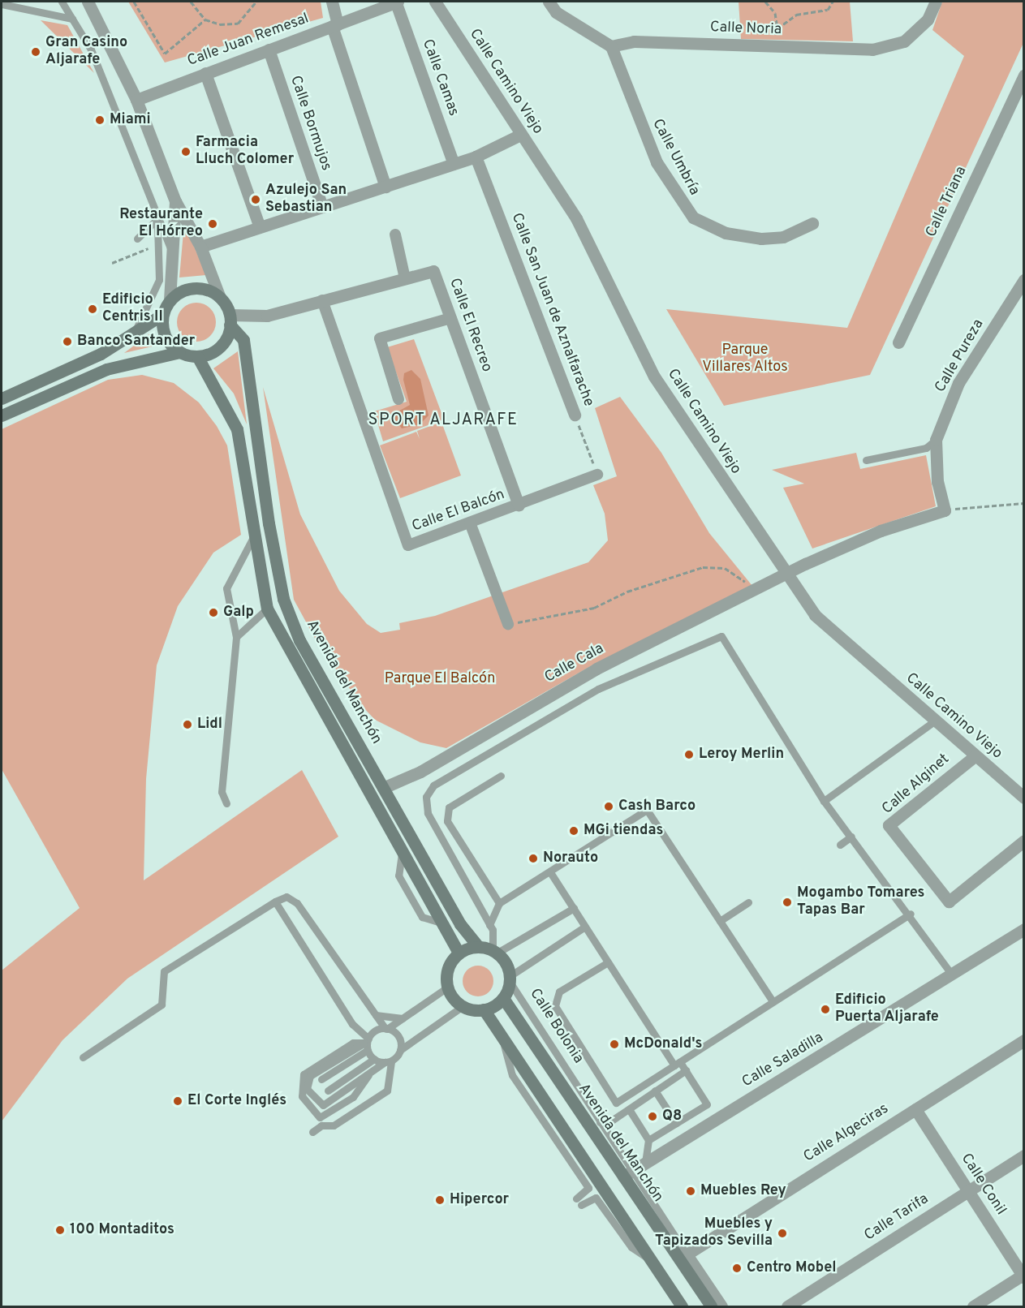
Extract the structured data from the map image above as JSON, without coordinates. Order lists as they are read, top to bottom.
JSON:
{
  "streets": {
    "main road": ["Avenida del Manchón"],
    "street": [
      "Calle Noria",
      "Calle Juan Remesal",
      "Calle Camas",
      "Calle Camino Viejo",
      "Calle Bormujos",
      "Calle Umbría",
      "Calle Triana",
      "Calle San Juan de Aznalfarache",
      "Calle El Recreo",
      "Calle Pureza",
      "Calle El Balcón",
      "Calle Cala",
      "Calle Alginet",
      "Calle Bolonia",
      "Calle Saladilla",
      "Calle Algeciras",
      "Calle Conil",
      "Calle Tarifa"
    ]
  },
  "crossings": [
    ["Calle Noria", "Calle Umbría"],
    ["Calle Juan Remesal", "Calle Camas"],
    ["Calle Juan Remesal", "Calle Bormujos"],
    ["Calle Camino Viejo", "Calle Cala"],
    ["Calle Camino Viejo", "Calle Alginet"],
    ["Calle San Juan de Aznalfarache", "Calle El Balcón"],
    ["Calle El Recreo", "Calle El Balcón"],
    ["Calle El Recreo", "Avenida del Manchón"],
    ["Calle Pureza", "Calle Cala"],
    ["Calle Cala", "Avenida del Manchón"],
    ["Avenida del Manchón", "Calle Bolonia"],
    ["Avenida del Manchón", "Calle Saladilla"],
    ["Calle Bolonia", "Calle Saladilla"],
    ["Calle Bolonia", "Calle Algeciras"],
    ["Calle Algeciras", "Calle Conil"],
    ["Calle Conil", "Calle Tarifa"]
  ],
  "districts": ["SPORT ALJARAFE"],
  "parks": ["Parque Villares Altos", "Parque El Balcón"],
  "places": [
    "Gran Casino Aljarafe",
    "Miami",
    "Farmacia Lluch Colomer",
    "Azulejo San Sebastian",
    "Restaurante El Hórreo",
    "Edificio Centris II",
    "Banco Santander",
    "Galp",
    "Lidl",
    "Leroy Merlin",
    "Cash Barco",
    "MGi tiendas",
    "Norauto",
    "Mogambo Tomares Tapas Bar",
    "Edificio Puerta Aljarafe",
    "McDonald's",
    "El Corte Inglés",
    "Q8",
    "Muebles Rey",
    "Hipercor",
    "100 Montaditos",
    "Muebles y Tapizados Sevilla",
    "Centro Mobel"
  ]
}
